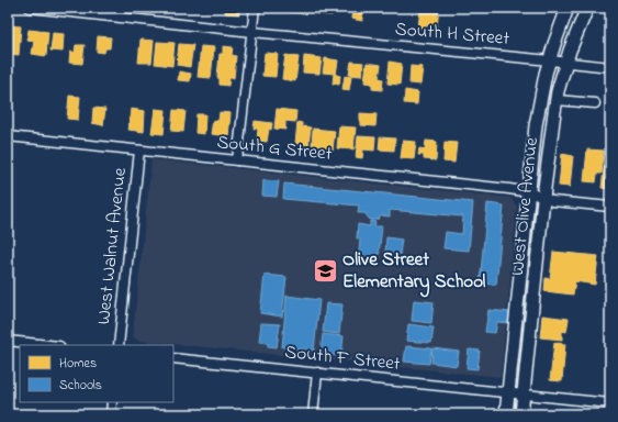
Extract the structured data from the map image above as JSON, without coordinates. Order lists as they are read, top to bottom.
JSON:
{
  "streets": {
    "main road": ["West Olive Avenue"],
    "street": [
      "South H Street",
      "South G Street",
      "West Walnut Avenue",
      "South F Street"
    ]
  },
  "crossings": [
    ["South H Street", "West Olive Avenue"],
    ["South G Street", "West Olive Avenue"],
    ["South G Street", "West Walnut Avenue"],
    ["West Olive Avenue", "South F Street"]
  ],
  "places": {
    "school or university": ["Olive Street Elementary School"]
  },
  "legend": ["Homes", "Schools"]
}
